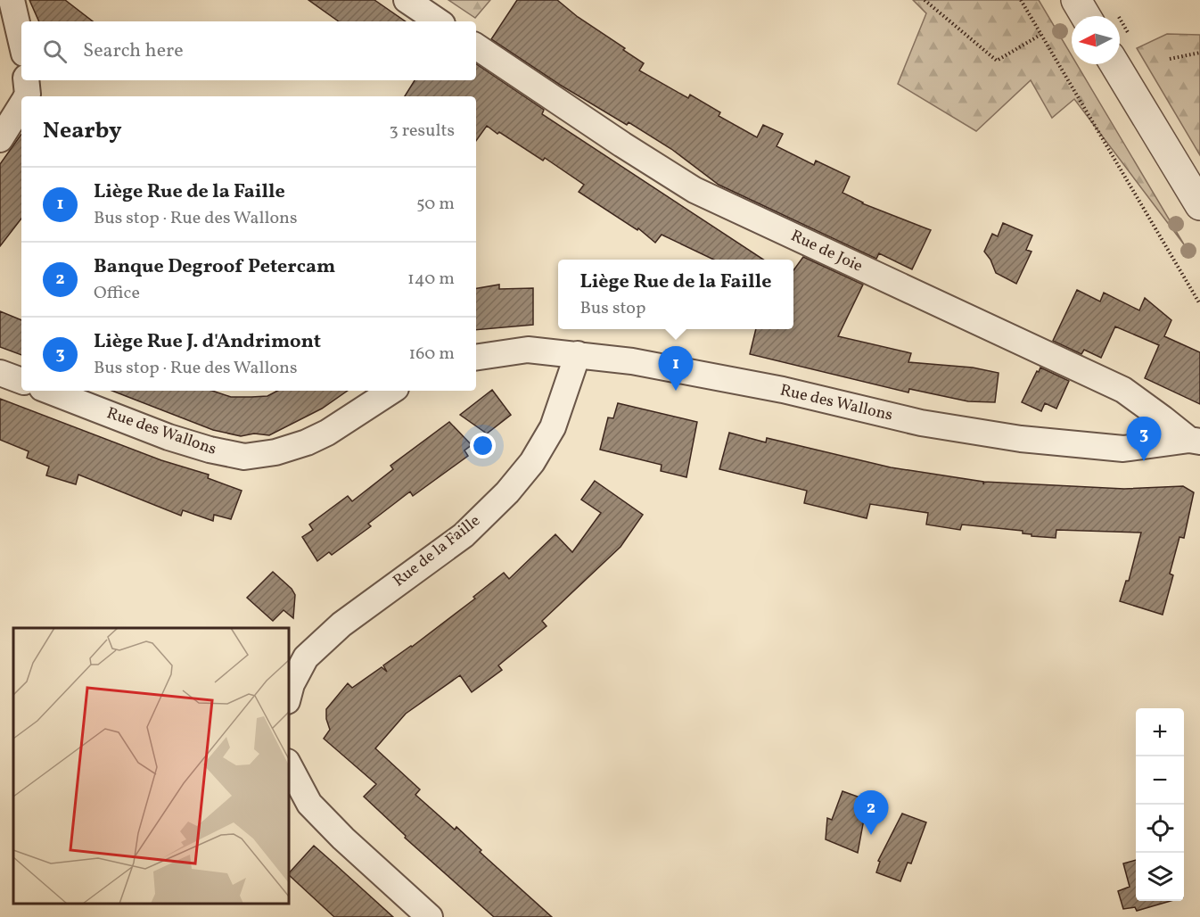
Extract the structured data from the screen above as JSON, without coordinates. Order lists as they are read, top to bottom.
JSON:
{
  "streets": {
    "street": ["Rue de Joie", "Rue des Wallons", "Rue de la Faille"]
  },
  "crossings": [
    ["Rue de Joie", "Rue des Wallons"],
    ["Rue des Wallons", "Rue de la Faille"]
  ],
  "north": "left",
  "page": {
    "search": "Search here",
    "heading": ["Nearby", "3 results"],
    "list": [
      {
        "mark": "1",
        "name": "Liège Rue de la Faille",
        "note": "Bus stop · Rue des Wallons",
        "value": "50 m"
      },
      {
        "mark": "2",
        "name": "Banque Degroof Petercam",
        "note": "Office",
        "value": "140 m"
      },
      {
        "mark": "3",
        "name": "Liège Rue J. d'Andrimont",
        "note": "Bus stop · Rue des Wallons",
        "value": "160 m"
      }
    ],
    "popup": ["Liège Rue de la Faille", "Bus stop"],
    "pins": ["1", "3", "2"],
    "map_buttons": ["+", "−"]
  }
}
